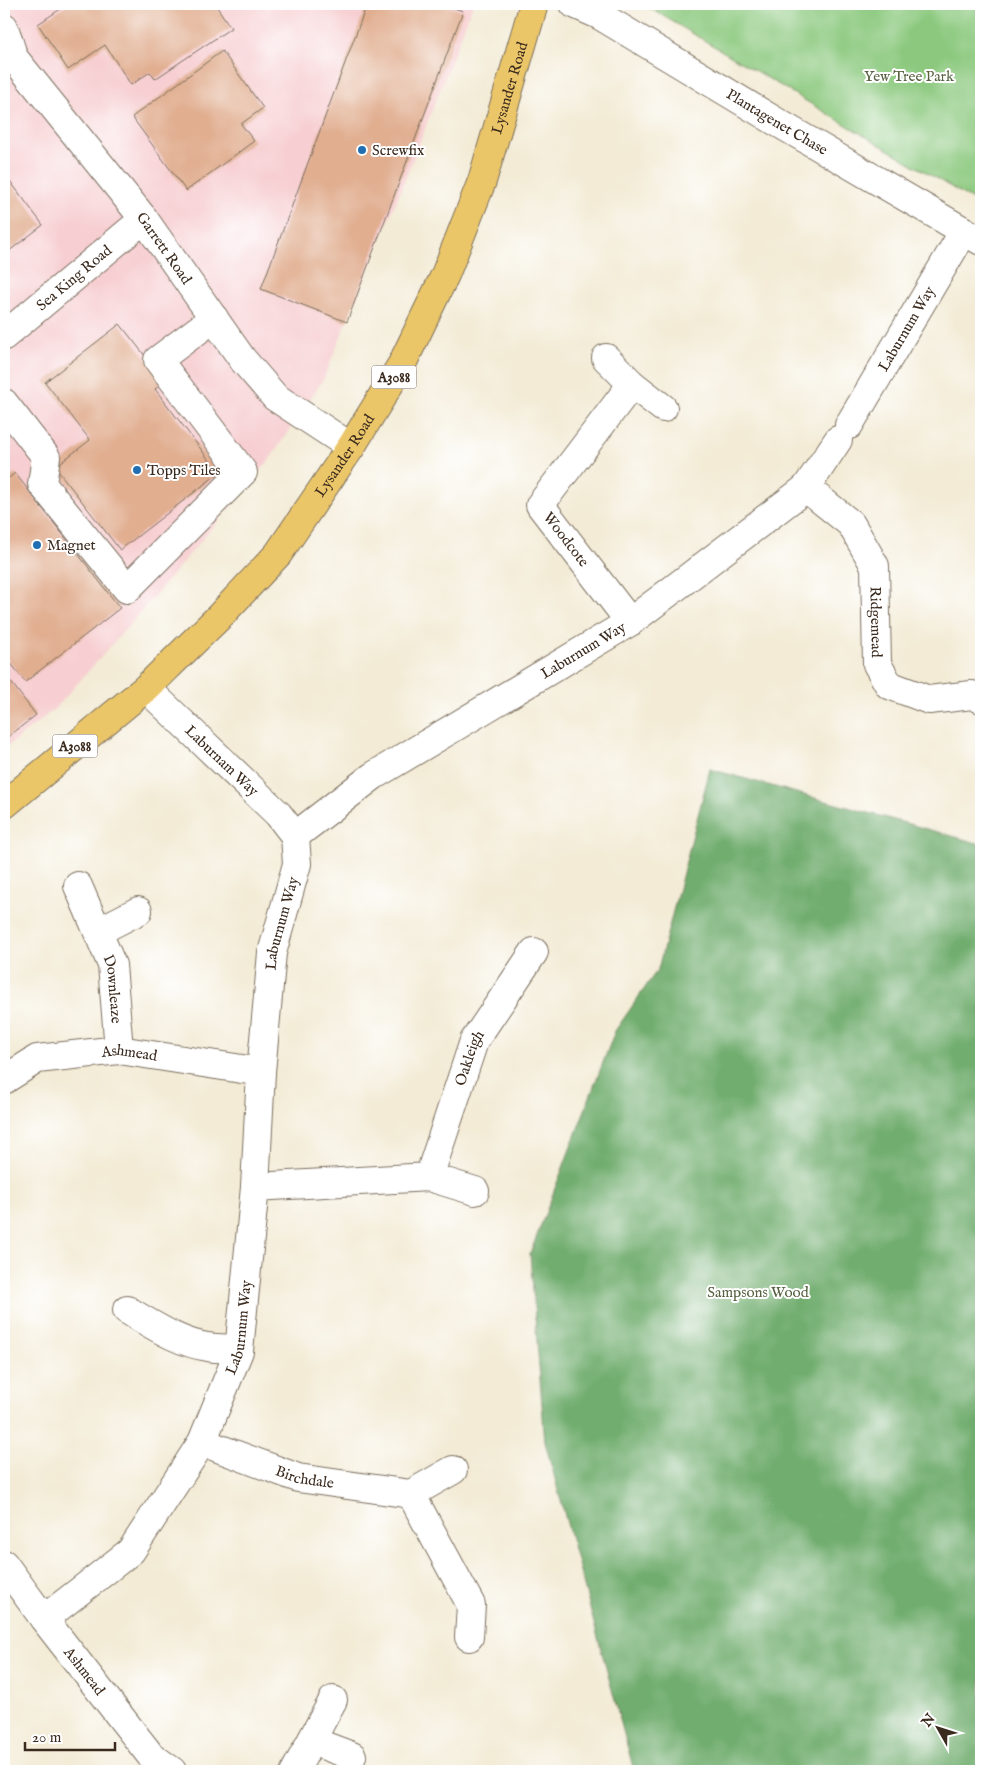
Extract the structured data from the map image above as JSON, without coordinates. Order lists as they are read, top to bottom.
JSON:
{
  "streets": {
    "main road": ["Lysander Road", "A3088"],
    "street": [
      "Plantagenet Chase",
      "Garrett Road",
      "Sea King Road",
      "Laburnum Way",
      "Woodcote",
      "Ridgemead",
      "Laburnam Way",
      "Downleaze",
      "Ashmead",
      "Oakleigh",
      "Birchdale"
    ]
  },
  "crossings": [
    ["Lysander Road", "Garrett Road"],
    ["Lysander Road", "Laburnam Way"],
    ["Plantagenet Chase", "Laburnum Way"],
    ["Garrett Road", "Sea King Road"],
    ["Laburnum Way", "Woodcote"],
    ["Laburnum Way", "Ridgemead"],
    ["Laburnum Way", "Laburnam Way"],
    ["Laburnum Way", "Ashmead"],
    ["Laburnum Way", "Birchdale"],
    ["Downleaze", "Ashmead"]
  ],
  "parks": ["Yew Tree Park", "Sampsons Wood"],
  "places": ["Screwfix", "Topps Tiles", "Magnet"],
  "scale_bar": "20 m",
  "north": "top left"
}
